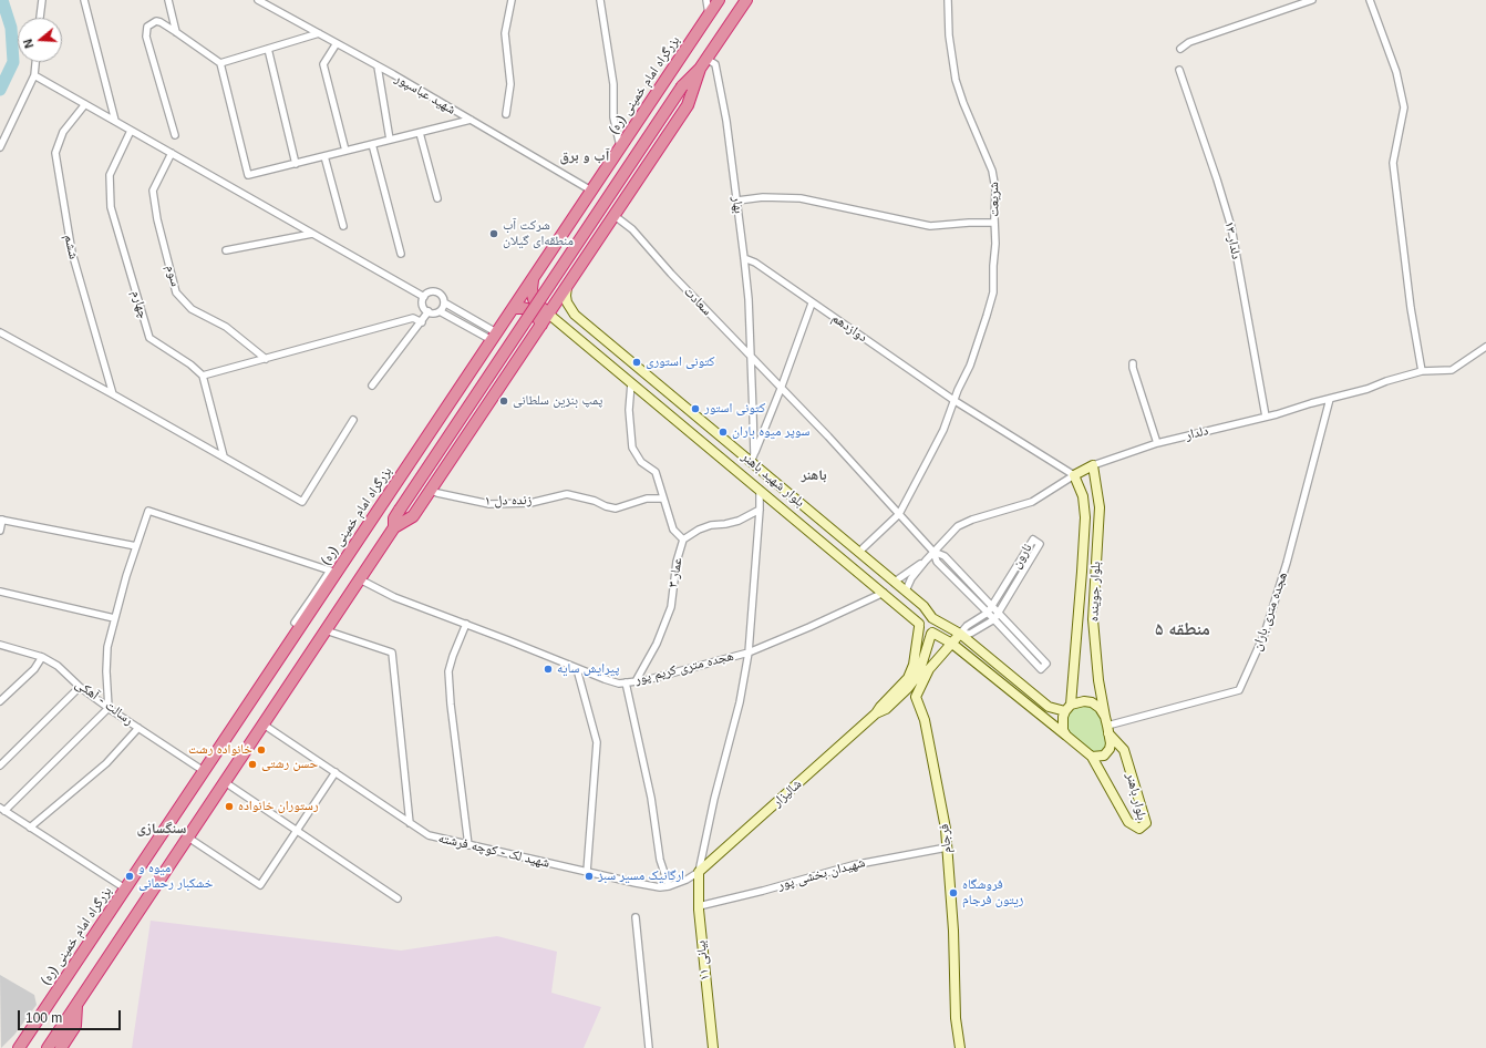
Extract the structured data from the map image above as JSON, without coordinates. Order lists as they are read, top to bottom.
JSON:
{
  "streets": {
    "highway": ["بزرگراه امام خمینی (ره)"],
    "street": [
      "شهید عباسپور",
      "شریعت",
      "بهار",
      "دلدار ۱۳",
      "ششم",
      "سوم",
      "سعادت",
      "چهارم",
      "دوازدهم",
      "دلدار",
      "بلوار شهید باهنر",
      "زنده دل ۱",
      "نارون",
      "عمار ۳",
      "بلوار جوینده",
      "هجده متری باران",
      "هجده متری کریم پور",
      "رسالت - آهکی",
      "شالیزار",
      "بلوار باهنر",
      "فرجام",
      "شهید لک - کوچه فرشته",
      "شهیدان بخشی پور",
      "بیانی ۱۱"
    ]
  },
  "crossings": [
    ["بزرگراه امام خمینی (ره)", "شهید عباسپور"],
    ["بزرگراه امام خمینی (ره)", "رسالت - آهکی"],
    ["شریعت", "سعادت"],
    ["شریعت", "دوازدهم"],
    ["شریعت", "بلوار شهید باهنر"],
    ["بهار", "سعادت"],
    ["بهار", "دوازدهم"],
    ["بهار", "بلوار شهید باهنر"],
    ["دلدار ۱۳", "دلدار"],
    ["سعادت", "دلدار"],
    ["دوازدهم", "دلدار"],
    ["دوازدهم", "بلوار جوینده"],
    ["دلدار", "بلوار جوینده"],
    ["دلدار", "هجده متری باران"],
    ["بلوار شهید باهنر", "هجده متری کریم پور"],
    ["بلوار شهید باهنر", "شالیزار"],
    ["عمار ۳", "هجده متری کریم پور"],
    ["بلوار جوینده", "هجده متری باران"],
    ["بلوار جوینده", "بلوار باهنر"],
    ["هجده متری باران", "بلوار باهنر"],
    ["شالیزار", "شهید لک - کوچه فرشته"],
    ["شالیزار", "بیانی ۱۱"],
    ["فرجام", "شهیدان بخشی پور"],
    ["شهید لک - کوچه فرشته", "بیانی ۱۱"],
    ["شهیدان بخشی پور", "بیانی ۱۱"]
  ],
  "districts": [
    "آب و برق",
    "باهنر",
    "منطقه ۵",
    "سنگسازی"
  ],
  "places": [
    "شرکت آب منطقه‌ای گیلان",
    "کتونی استوری",
    "پمپ بنزین سلطانی",
    "کتونی استور",
    "سوپر میوه باران",
    "پیرایش سایه",
    "خانواده رشت",
    "حسن رشتی",
    "رستوران خانواده",
    "میوه و خشکبار رحمانی",
    "ارگانیک مسیر سبز",
    "فروشگاه زیتون فرجام"
  ],
  "scale_bar": "100 m",
  "north": "left"
}
